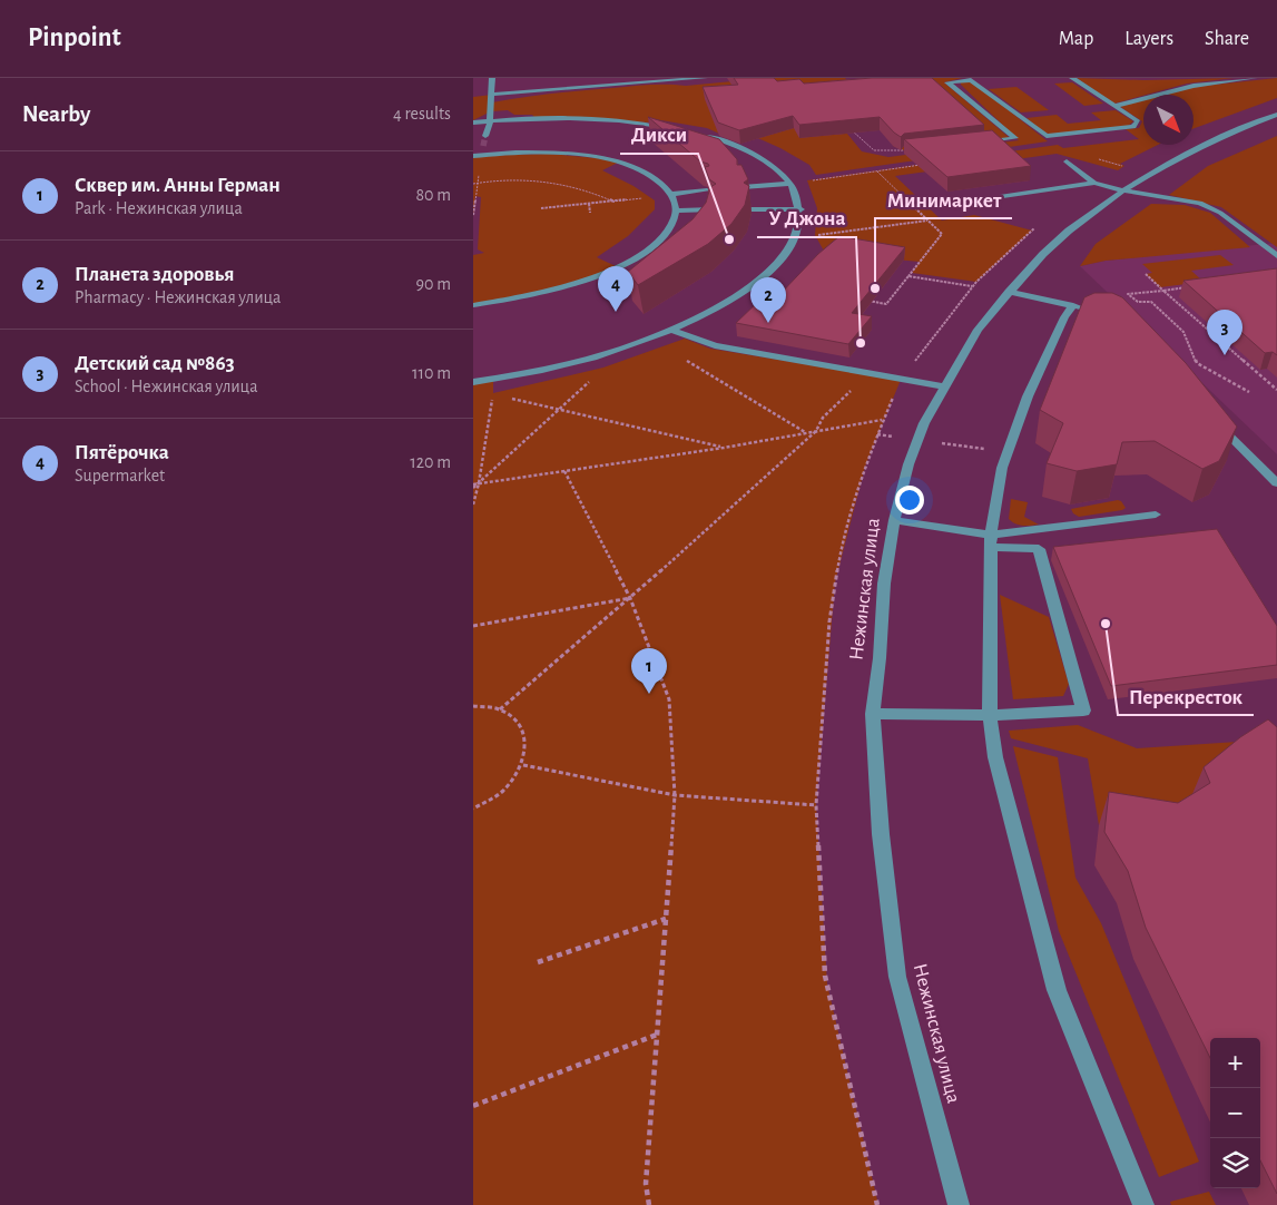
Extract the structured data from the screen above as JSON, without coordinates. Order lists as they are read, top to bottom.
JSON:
{
  "streets": {
    "street": ["Нежинская улица"]
  },
  "places": [
    "Дикси",
    "Минимаркет",
    "У Джона",
    "Перекресток"
  ],
  "north": "bottom right",
  "page": {
    "header": "Pinpoint",
    "nav": ["Map", "Layers", "Share"],
    "heading": ["Nearby", "4 results"],
    "list": [
      {
        "mark": "1",
        "name": "Сквер им. Анны Герман",
        "note": "Park · Нежинская улица",
        "value": "80 m"
      },
      {
        "mark": "2",
        "name": "Планета здоровья",
        "note": "Pharmacy · Нежинская улица",
        "value": "90 m"
      },
      {
        "mark": "3",
        "name": "Детский сад №863",
        "note": "School · Нежинская улица",
        "value": "110 m"
      },
      {
        "mark": "4",
        "name": "Пятёрочка",
        "note": "Supermarket",
        "value": "120 m"
      }
    ],
    "pins": [
      "4",
      "2",
      "3",
      "1"
    ],
    "map_buttons": ["+", "−"]
  }
}
